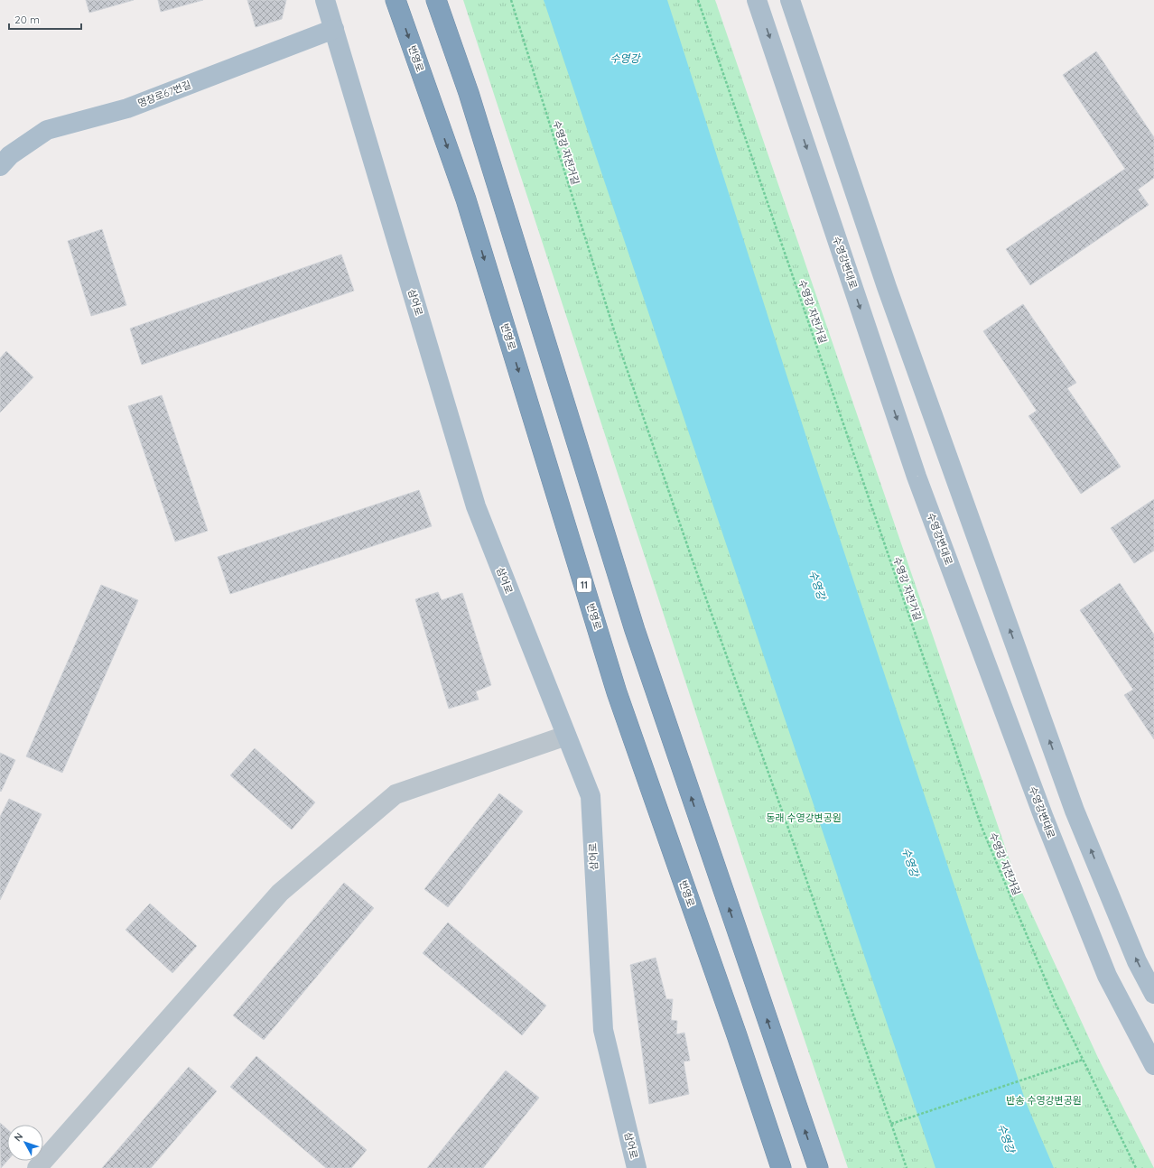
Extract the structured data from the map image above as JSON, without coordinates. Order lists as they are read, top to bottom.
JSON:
{
  "streets": {
    "highway": ["번영로", "11"],
    "main road": ["명장로67번길", "수영강변대로", "삼어로"],
    "path": ["수영강 자전거길"]
  },
  "crossings": [
    ["명장로67번길", "삼어로"]
  ],
  "water": ["수영강"],
  "parks": ["동래 수영강변공원", "반송 수영강변공원"],
  "scale_bar": "20 m",
  "north": "top left"
}
